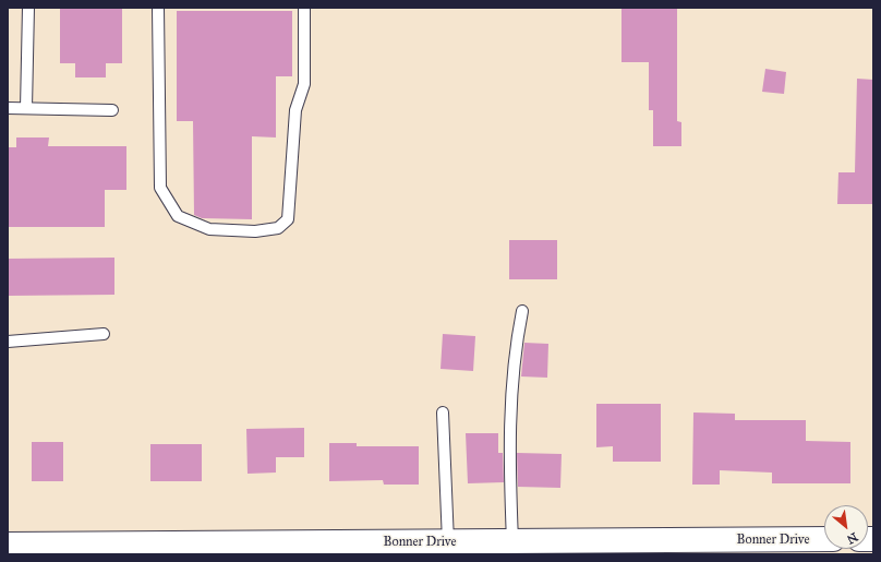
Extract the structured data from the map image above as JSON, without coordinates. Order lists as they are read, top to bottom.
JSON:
{
  "streets": {
    "street": ["Bonner Drive"]
  },
  "north": "bottom right"
}
